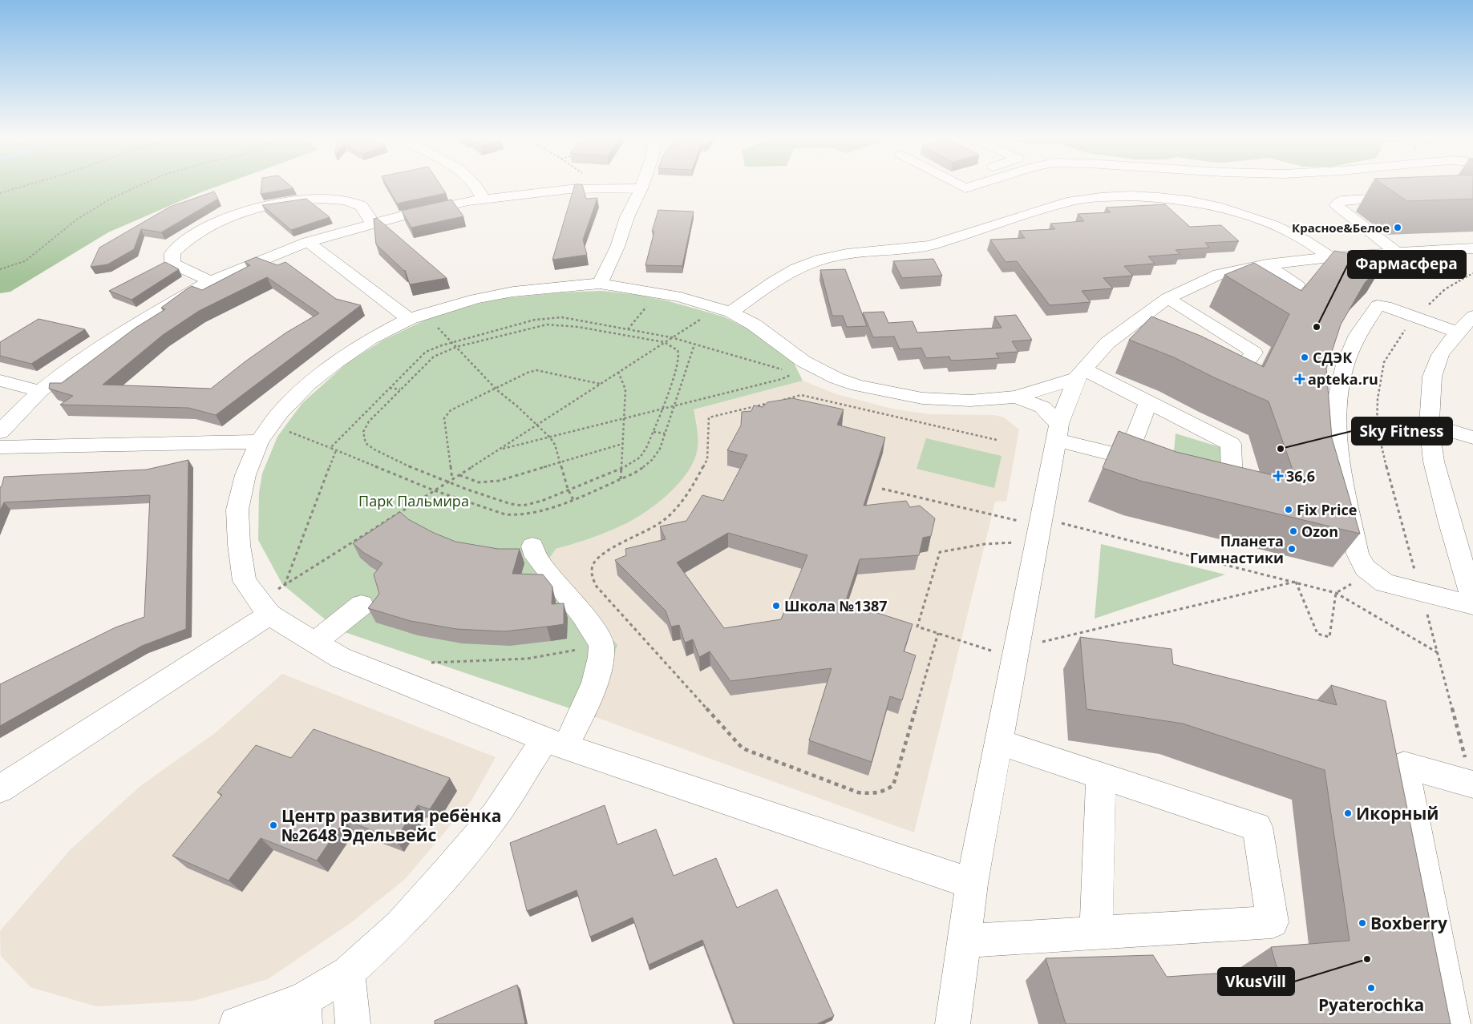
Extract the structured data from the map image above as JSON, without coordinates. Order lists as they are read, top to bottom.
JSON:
{
  "parks": ["Парк Пальмира"],
  "places": {
    "other": [
      "Красное&Белое",
      "Фармасфера",
      "СДЭК",
      "Sky Fitness",
      "Fix Price",
      "Ozon",
      "Планета Гимнастики",
      "Школа №1387",
      "Икорный",
      "Центр развития ребёнка №2648 Эдельвейс",
      "Boxberry",
      "VkusVill",
      "Pyaterochka"
    ],
    "health": ["apteka.ru", "36,6"]
  }
}
